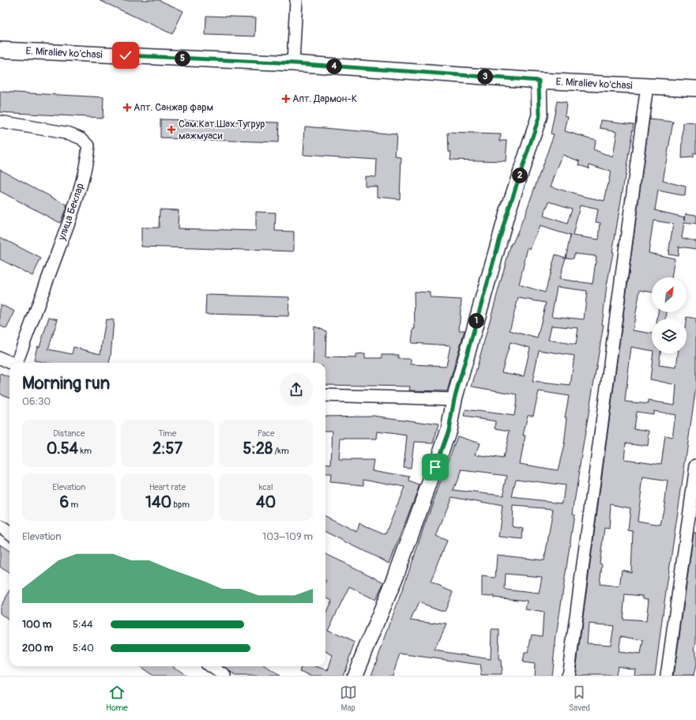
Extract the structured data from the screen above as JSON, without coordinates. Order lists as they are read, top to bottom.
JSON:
{
  "streets": {
    "street": ["E. Miraliev ko'chasi", "улица Беклар"]
  },
  "places": {
    "health": ["Апт. Дармон-К", "Апт. Санжар фарм", "Сам.Кат.Шах.Тугрур мажмуаси"]
  },
  "north": "top right",
  "page": {
    "pins": [
      "5",
      "4",
      "3",
      "2",
      "1"
    ],
    "heading": ["Morning run", "06:30"],
    "stats": [
      ["Distance", "0.54 km"],
      ["Time", "2:57"],
      ["Pace", "5:28 /km"],
      ["Elevation", "6 m"],
      ["Heart rate", "140 bpm"],
      ["kcal", "40"]
    ],
    "chart": ["Elevation", "103–109 m"],
    "list": [
      {
        "name": "100 m",
        "note": "5:44"
      },
      {
        "name": "200 m",
        "note": "5:40"
      }
    ],
    "tabs": ["Home", "Map", "Saved"]
  }
}
